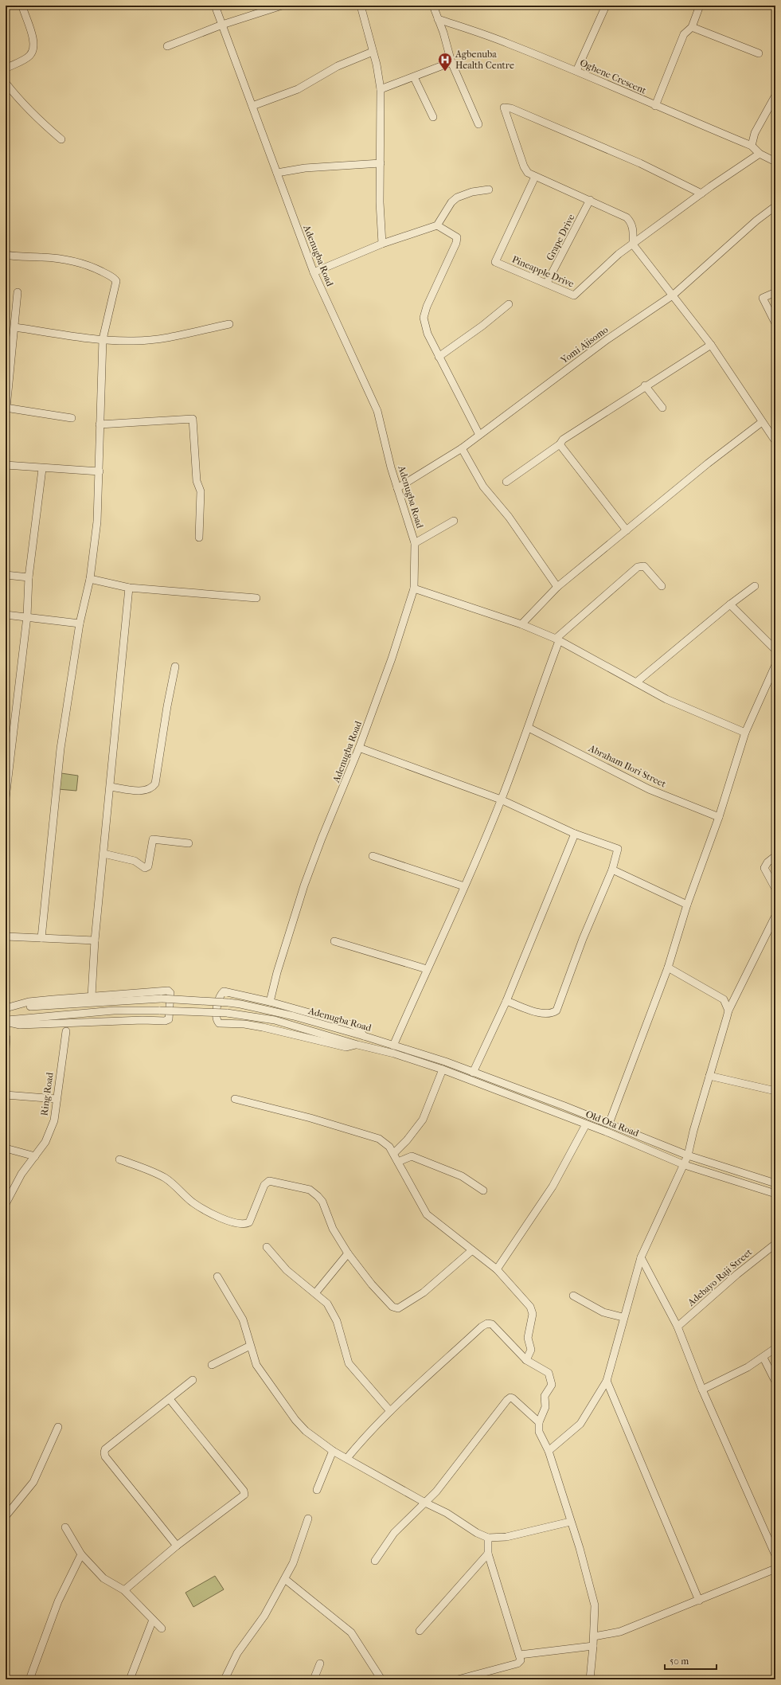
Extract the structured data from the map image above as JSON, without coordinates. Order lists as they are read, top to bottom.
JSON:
{
  "streets": {
    "street": [
      "Oghene Crescent",
      "Grape Drive",
      "Adenugba Road",
      "Pineapple Drive",
      "Yomi Ajisomo",
      "Abraham Ilori Street",
      "Ring Road",
      "Old Ota Road",
      "Adebayo Raji Street"
    ]
  },
  "crossings": [
    ["Grape Drive", "Pineapple Drive"],
    ["Adenugba Road", "Yomi Ajisomo"],
    ["Adenugba Road", "Old Ota Road"]
  ],
  "places": {
    "hospital": ["Agbenuba Health Centre"]
  },
  "scale_bar": "50 m"
}
